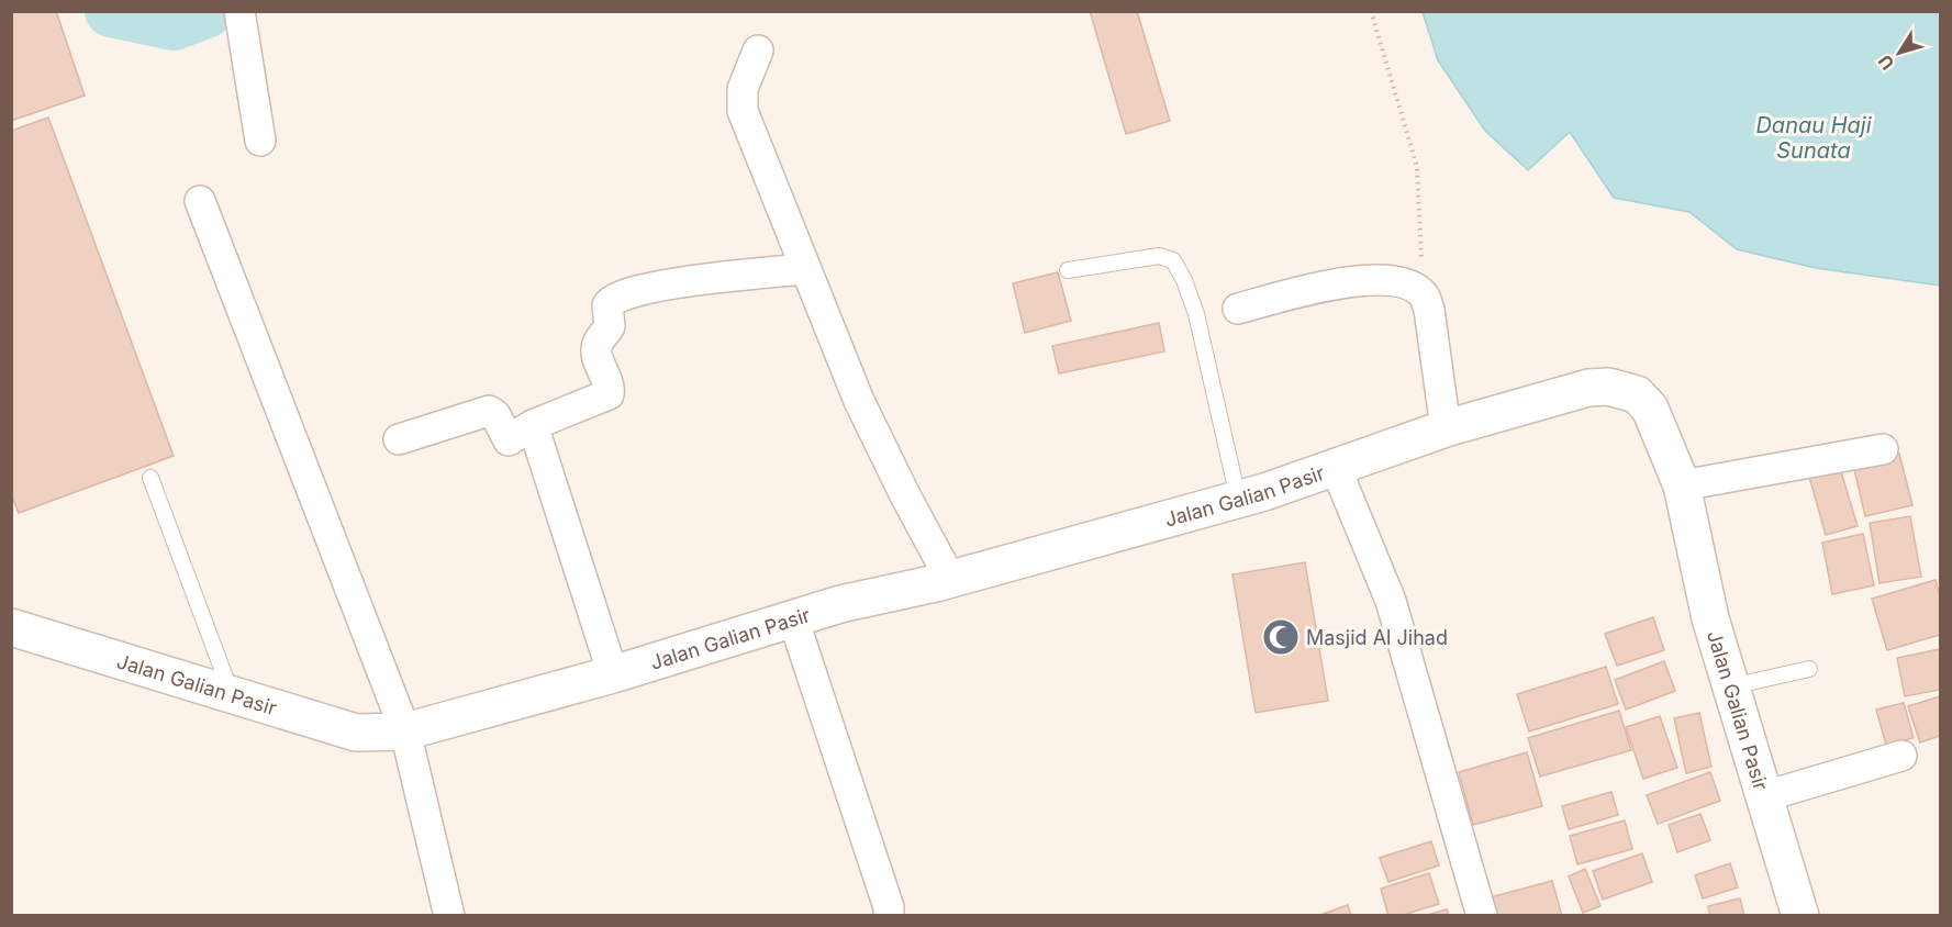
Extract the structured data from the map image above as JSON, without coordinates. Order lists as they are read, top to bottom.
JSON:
{
  "streets": {
    "street": ["Jalan Galian Pasir"]
  },
  "water": ["Danau Haji Sunata"],
  "places": {
    "mosque": ["Masjid Al Jihad"]
  },
  "north": "bottom left"
}
